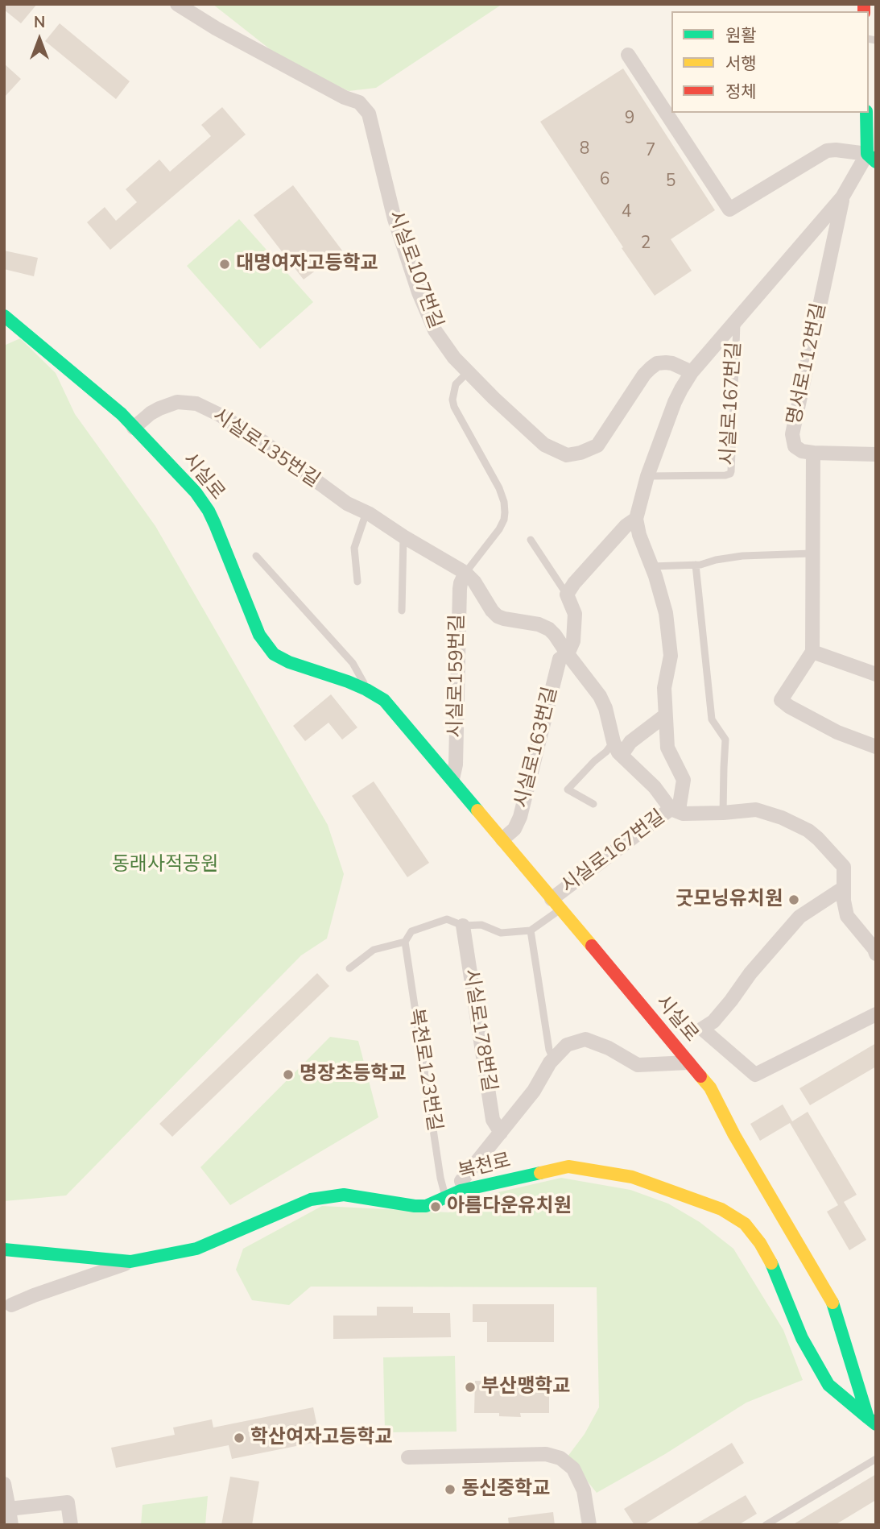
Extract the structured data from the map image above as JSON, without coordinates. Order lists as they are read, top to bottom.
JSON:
{
  "streets": {
    "main road": ["시실로", "복천로"],
    "street": [
      "시실로107번길",
      "명서로112번길",
      "시실로167번길",
      "시실로135번길",
      "시실로159번길",
      "시실로163번길",
      "시실로178번길"
    ],
    "lane": ["복천로123번길"]
  },
  "crossings": [
    ["시실로107번길", "시실로167번길"],
    ["명서로112번길", "시실로167번길"],
    ["시실로167번길", "시실로"],
    ["시실로135번길", "시실로"],
    ["시실로135번길", "시실로159번길"],
    ["시실로135번길", "시실로163번길"],
    ["시실로", "시실로159번길"],
    ["시실로", "시실로163번길"],
    ["시실로", "시실로178번길"],
    ["시실로", "복천로"],
    ["시실로178번길", "복천로"],
    ["복천로123번길", "복천로"]
  ],
  "parks": ["동래사적공원"],
  "places": [
    "대명여자고등학교",
    "굿모닝유치원",
    "명장초등학교",
    "아름다운유치원",
    "부산맹학교",
    "학산여자고등학교",
    "동신중학교"
  ],
  "house_numbers": [
    "9",
    "8",
    "7",
    "6",
    "5",
    "4",
    "2"
  ],
  "legend": ["원활", "서행", "정체"],
  "north": "top"
}
